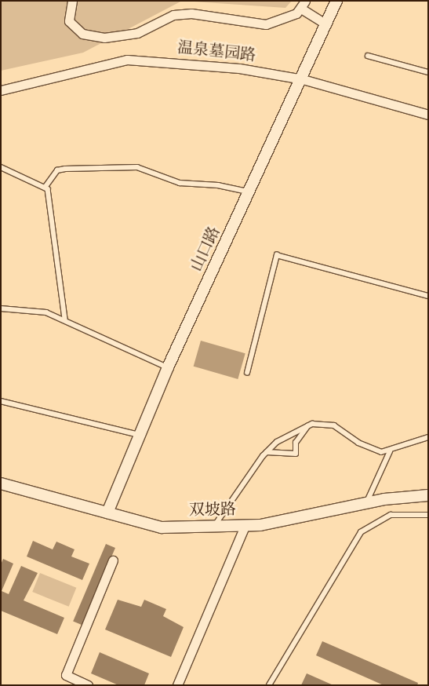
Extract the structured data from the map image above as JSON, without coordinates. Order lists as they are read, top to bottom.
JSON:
{
  "streets": {
    "street": ["温泉墓园路", "山口路", "双坡路"]
  },
  "crossings": [
    ["温泉墓园路", "山口路"],
    ["山口路", "双坡路"]
  ]
}
